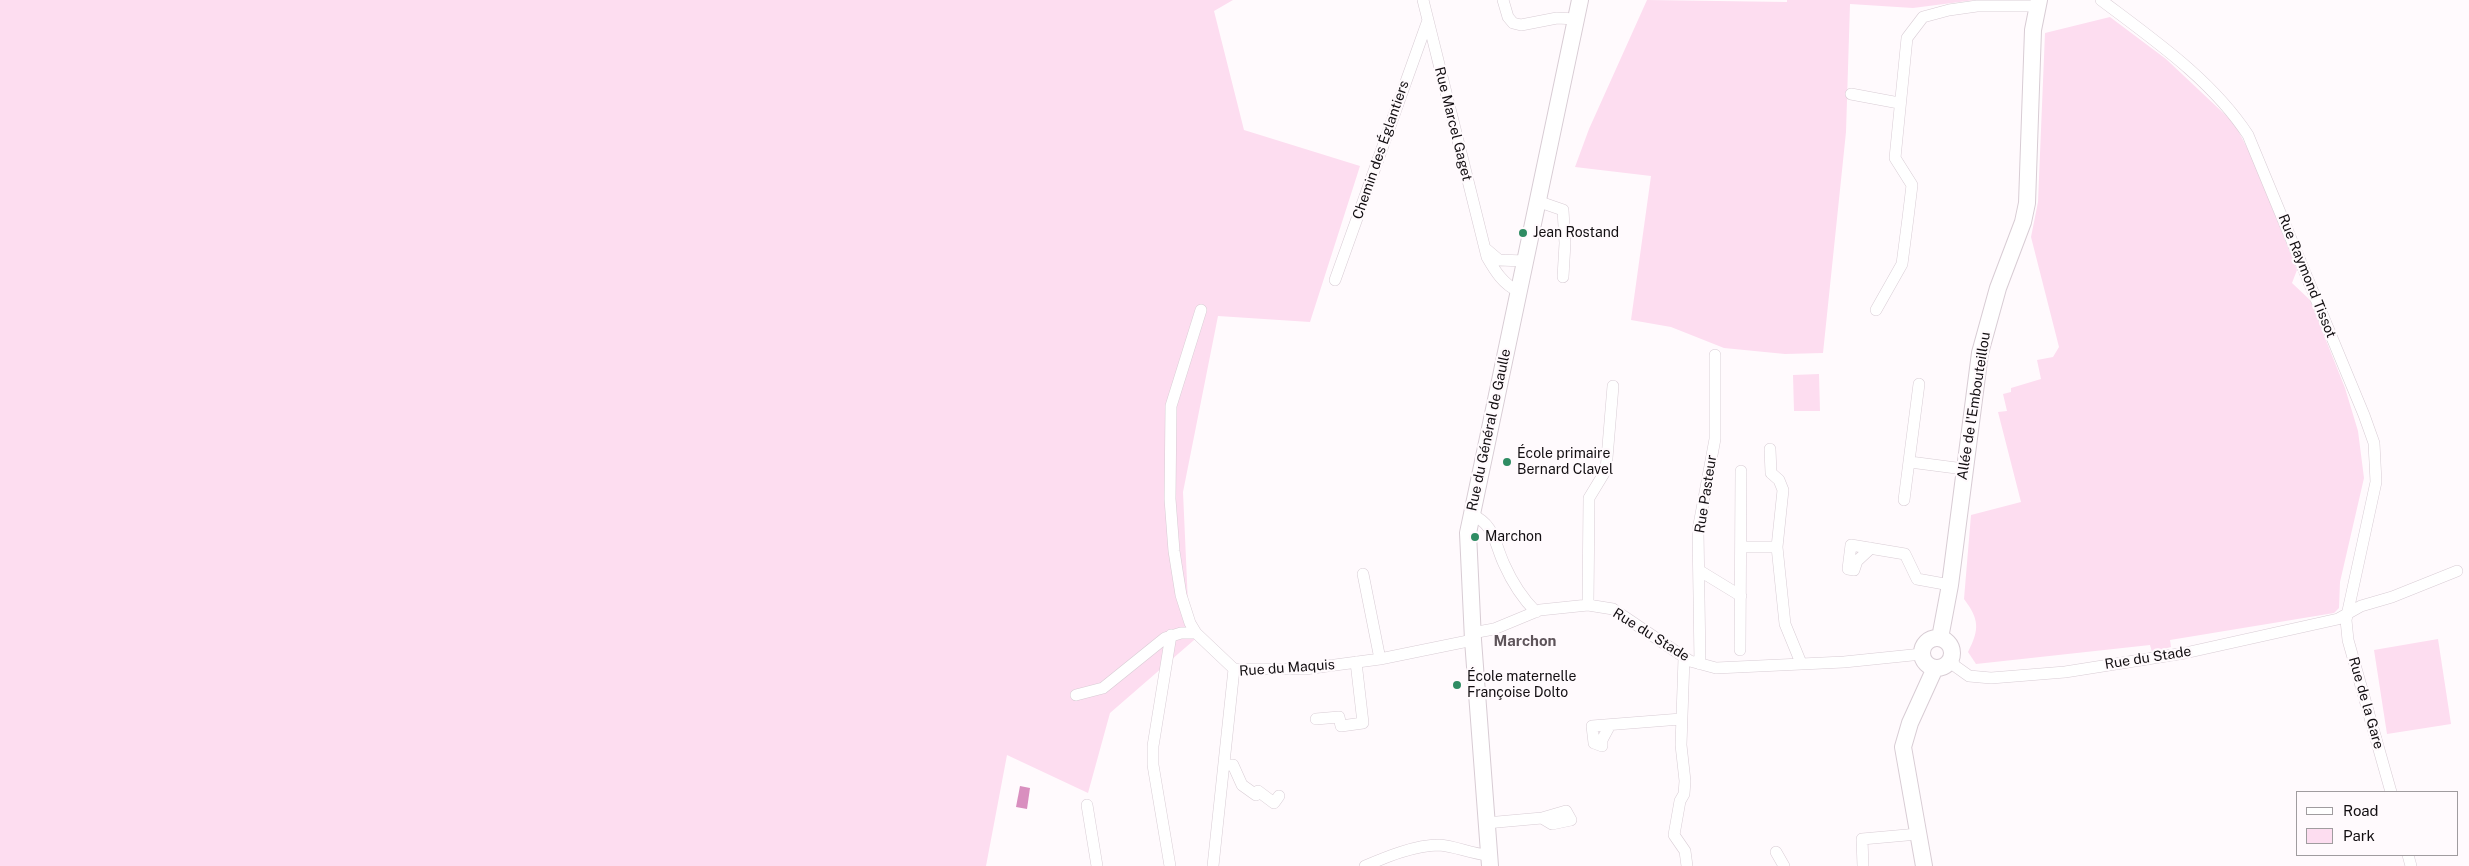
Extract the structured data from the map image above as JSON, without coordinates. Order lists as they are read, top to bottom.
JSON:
{
  "streets": {
    "street": [
      "Rue Marcel Gaget",
      "Chemin des Églantiers",
      "Rue Raymond Tissot",
      "Allée de l'Embouteillou",
      "Rue du Général de Gaulle",
      "Rue Pasteur",
      "Rue du Stade",
      "Rue du Maquis",
      "Rue de la Gare"
    ]
  },
  "crossings": [
    ["Rue Marcel Gaget", "Chemin des Églantiers"],
    ["Rue Marcel Gaget", "Rue du Général de Gaulle"],
    ["Rue Raymond Tissot", "Rue du Stade"],
    ["Rue Raymond Tissot", "Rue de la Gare"],
    ["Allée de l'Embouteillou", "Rue du Stade"],
    ["Rue du Général de Gaulle", "Rue du Stade"],
    ["Rue du Général de Gaulle", "Rue du Maquis"],
    ["Rue Pasteur", "Rue du Stade"],
    ["Rue du Stade", "Rue du Maquis"],
    ["Rue du Stade", "Rue de la Gare"]
  ],
  "districts": ["Marchon"],
  "places": [
    "Jean Rostand",
    "École primaire Bernard Clavel",
    "Marchon",
    "École maternelle Françoise Dolto"
  ],
  "legend": ["Road", "Park"]
}
